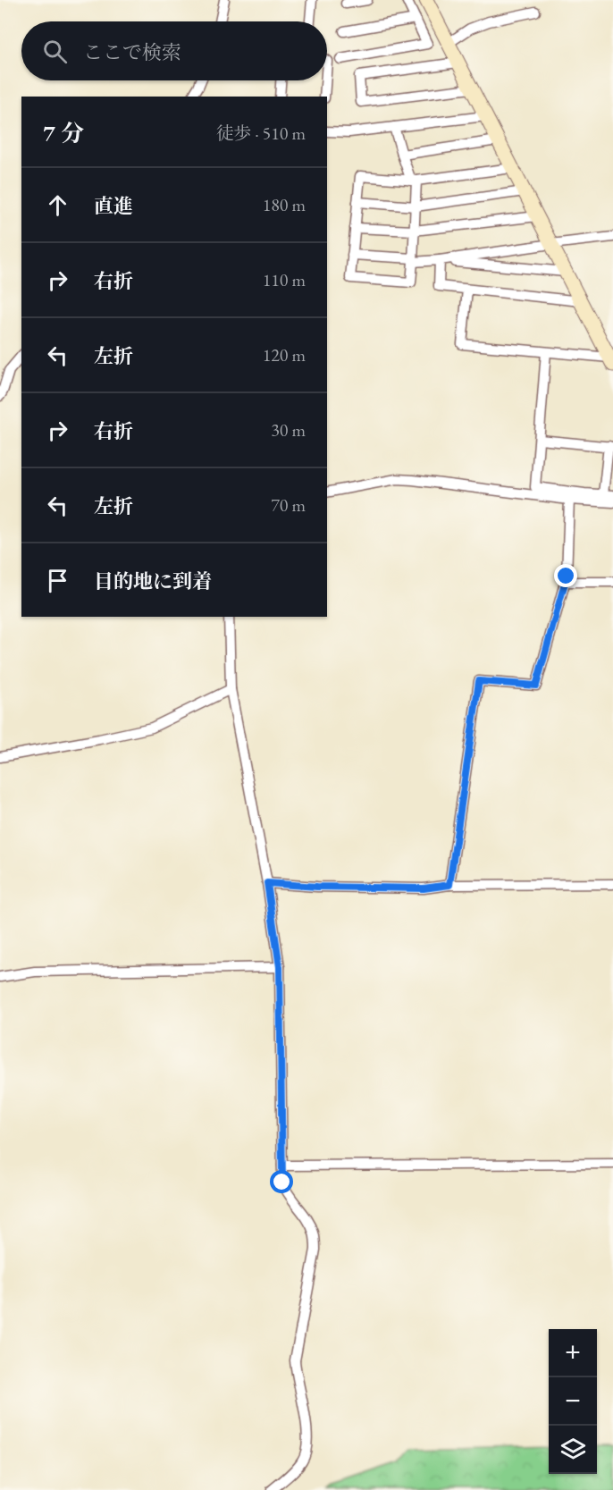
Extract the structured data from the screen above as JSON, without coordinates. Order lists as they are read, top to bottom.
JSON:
{
  "page": {
    "search": "ここで検索",
    "heading": ["7 分", "徒歩 · 510 m"],
    "list": [
      ["直進", "180 m"],
      ["右折", "110 m"],
      ["左折", "120 m"],
      ["右折", "30 m"],
      ["左折", "70 m"],
      "目的地に到着"
    ],
    "map_buttons": ["+", "−"]
  }
}
